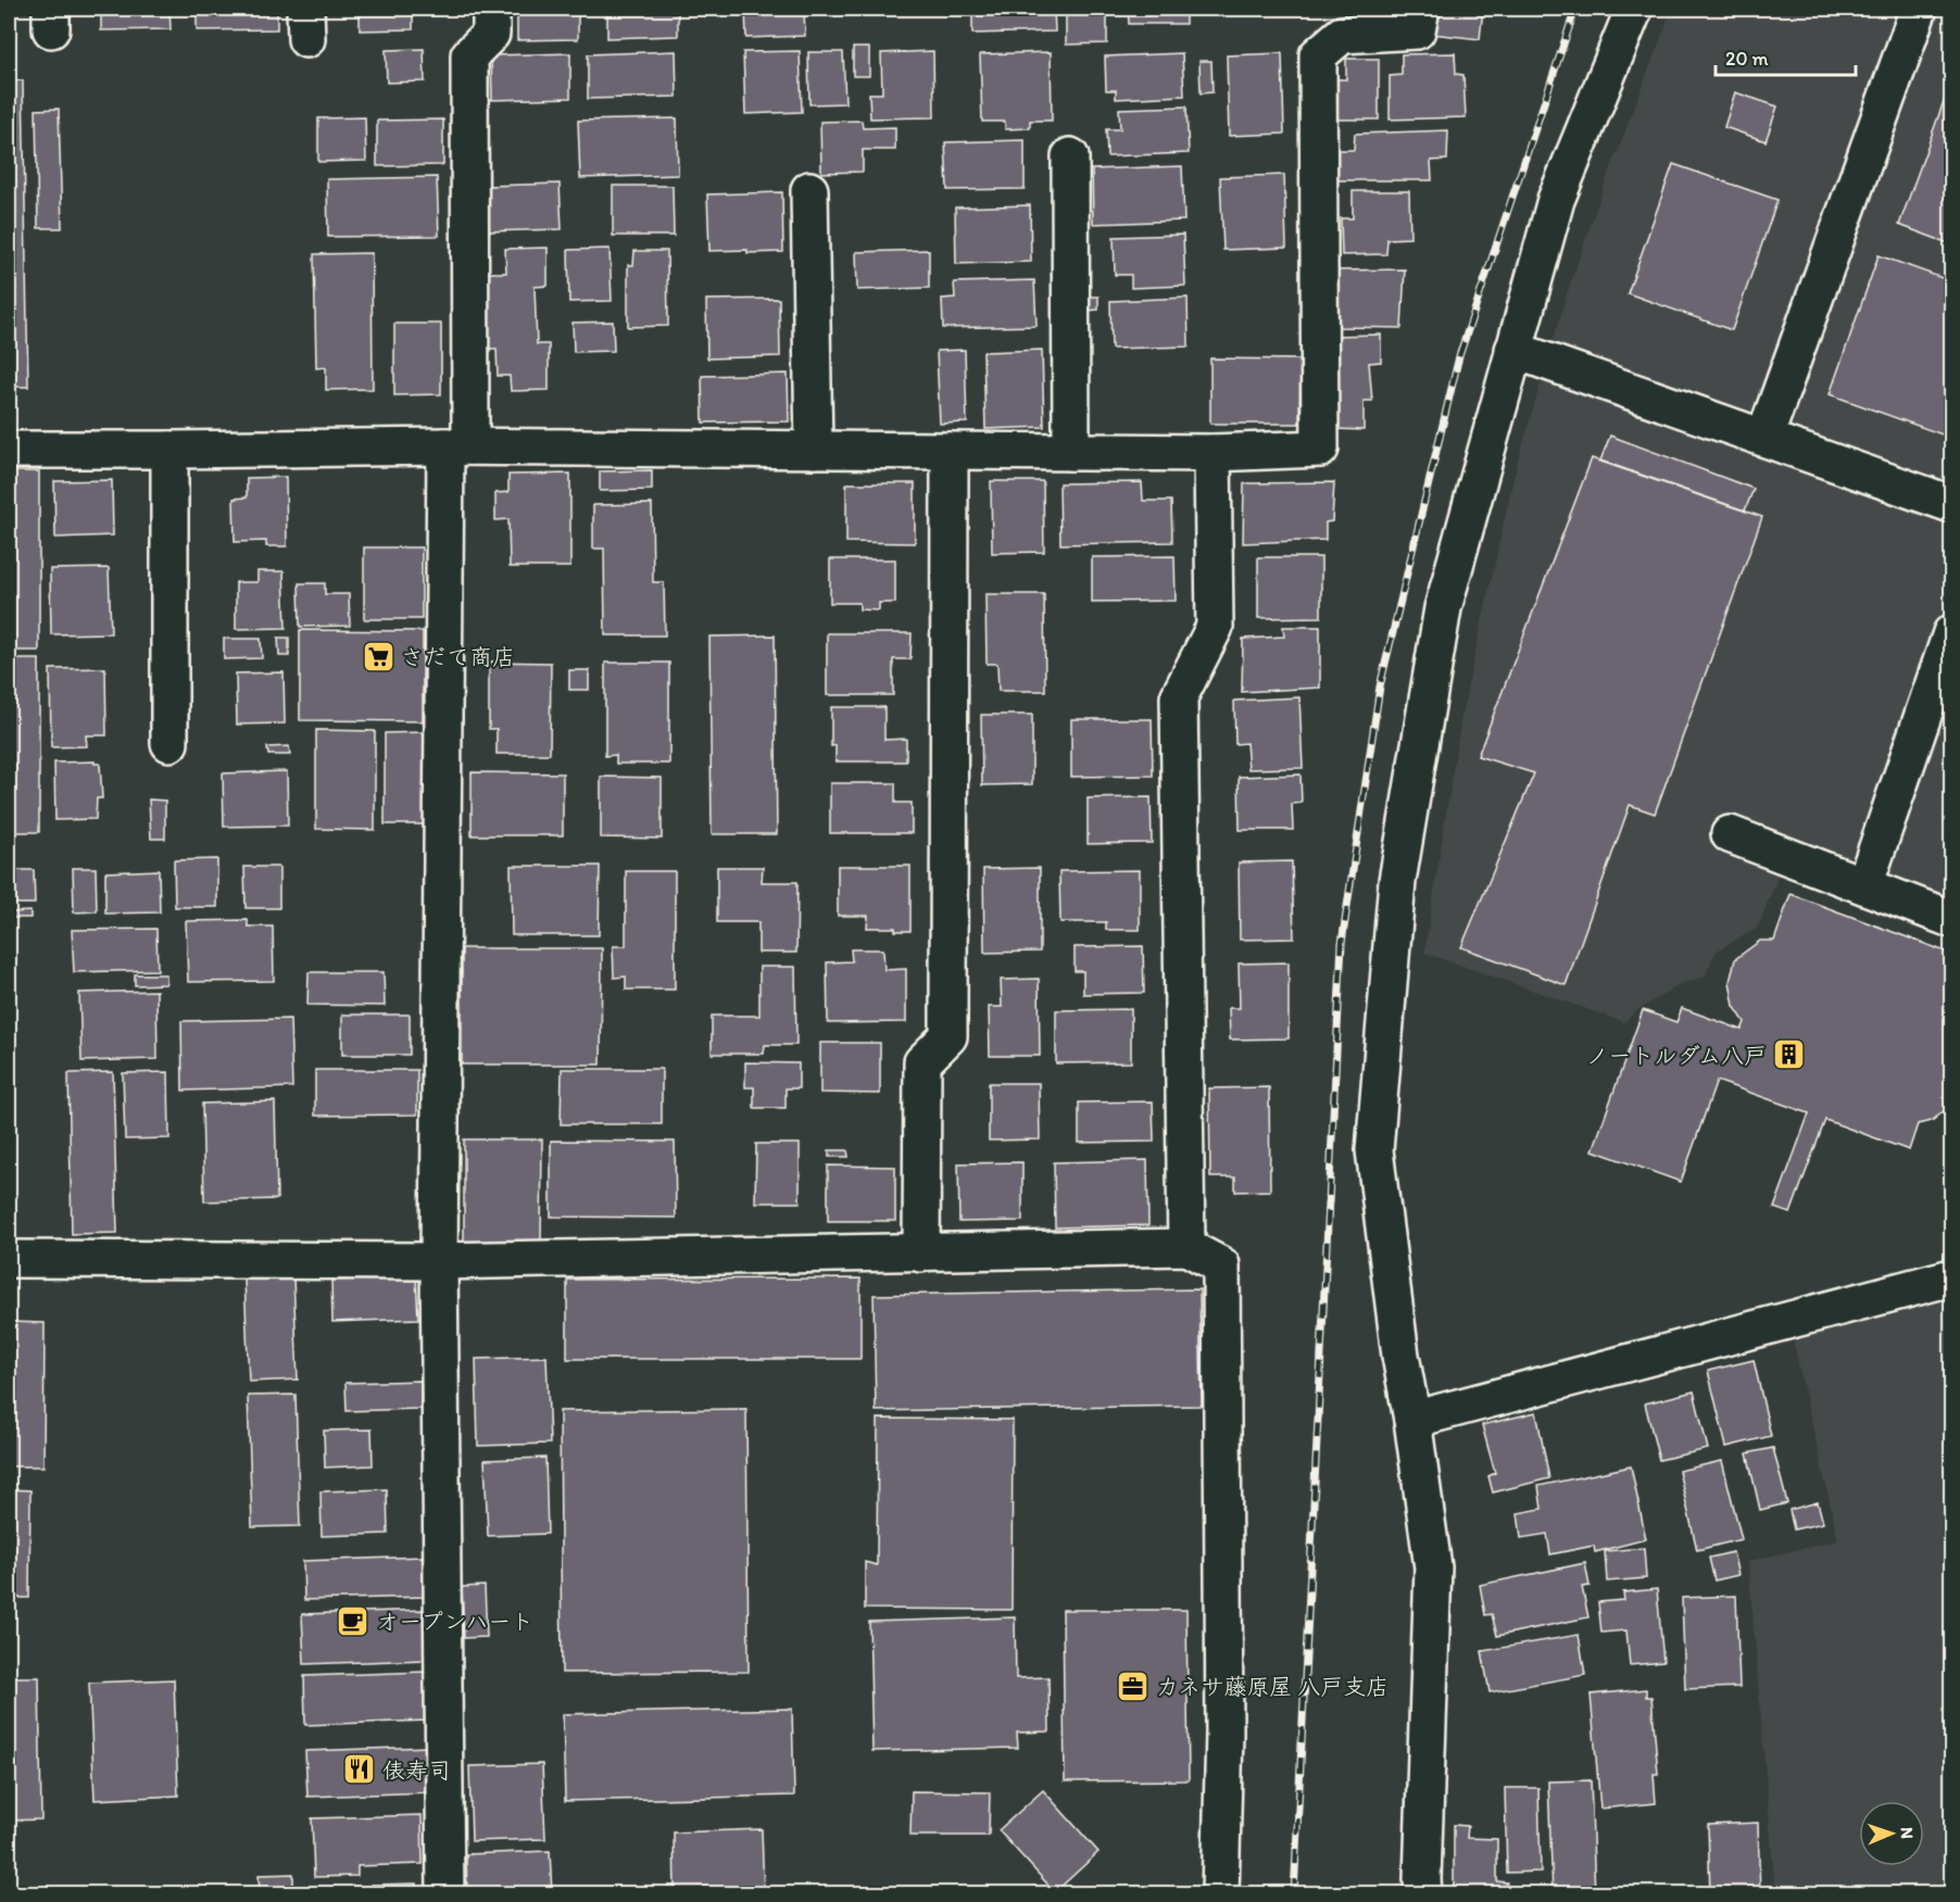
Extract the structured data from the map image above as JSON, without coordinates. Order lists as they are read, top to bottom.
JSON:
{
  "places": {
    "supermarket": ["さだて商店"],
    "building": ["ノートルダム八戸"],
    "cafe": ["オープンハート"],
    "office": ["カネサ藤原屋 八戸支店"],
    "restaurant": ["俵寿司"]
  },
  "scale_bar": "20 m",
  "north": "right"
}
